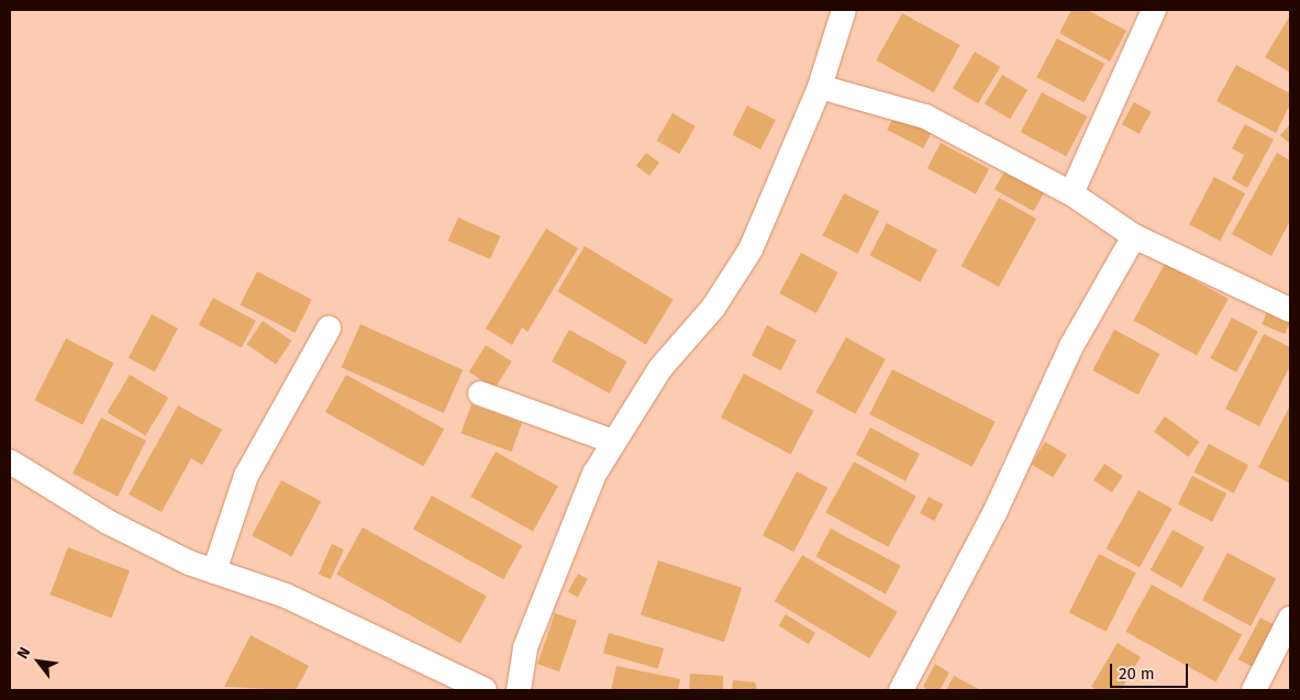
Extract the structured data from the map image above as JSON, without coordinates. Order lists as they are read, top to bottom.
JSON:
{
  "scale_bar": "20 m",
  "north": "top left"
}
